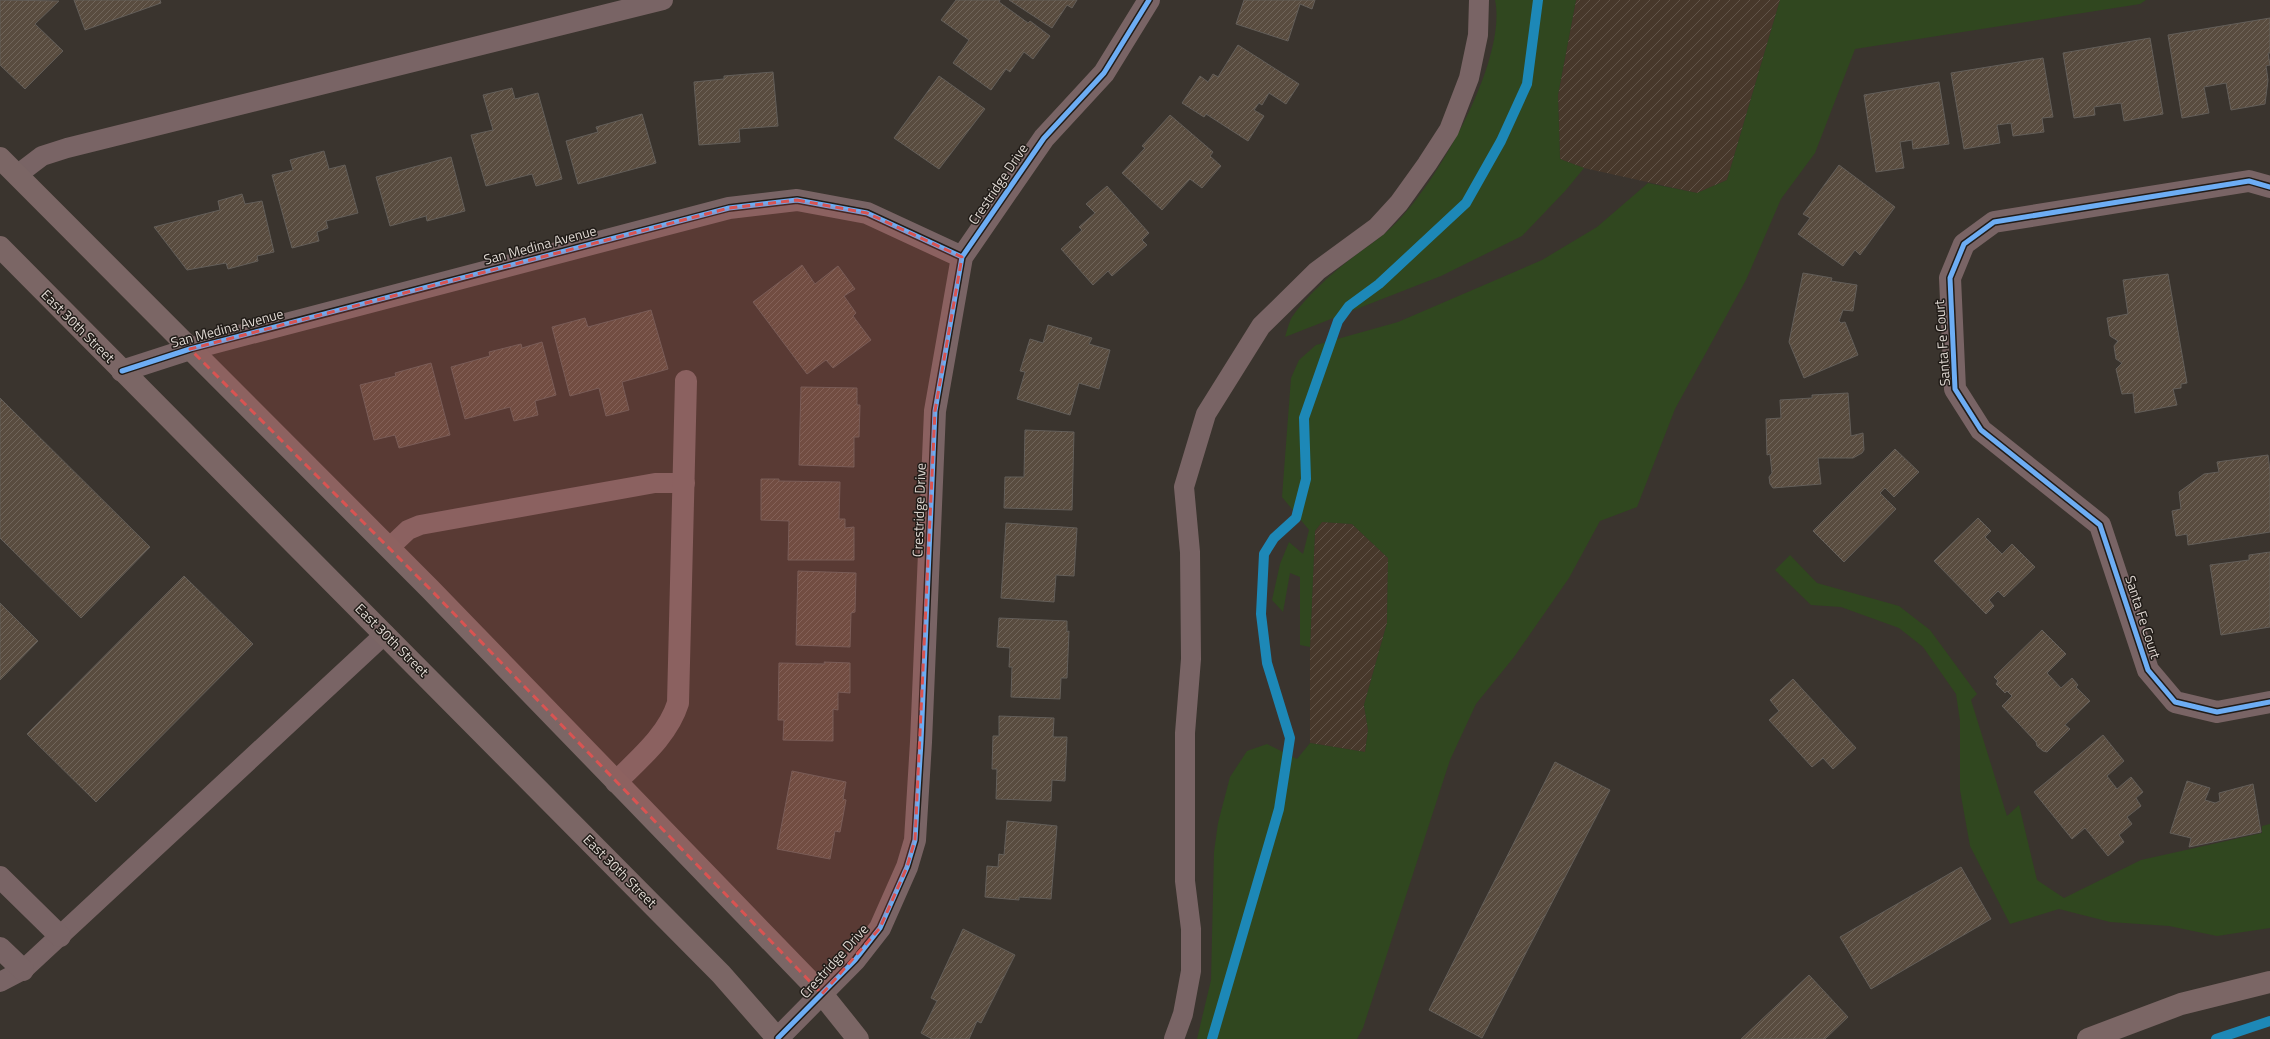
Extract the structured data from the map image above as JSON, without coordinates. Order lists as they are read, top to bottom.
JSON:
{
  "streets": {
    "main road": ["East 30th Street"],
    "street": ["Crestridge Drive", "San Medina Avenue", "Santa Fe Court"]
  },
  "crossings": [
    ["Crestridge Drive", "San Medina Avenue"],
    ["Crestridge Drive", "East 30th Street"],
    ["San Medina Avenue", "East 30th Street"]
  ]
}
